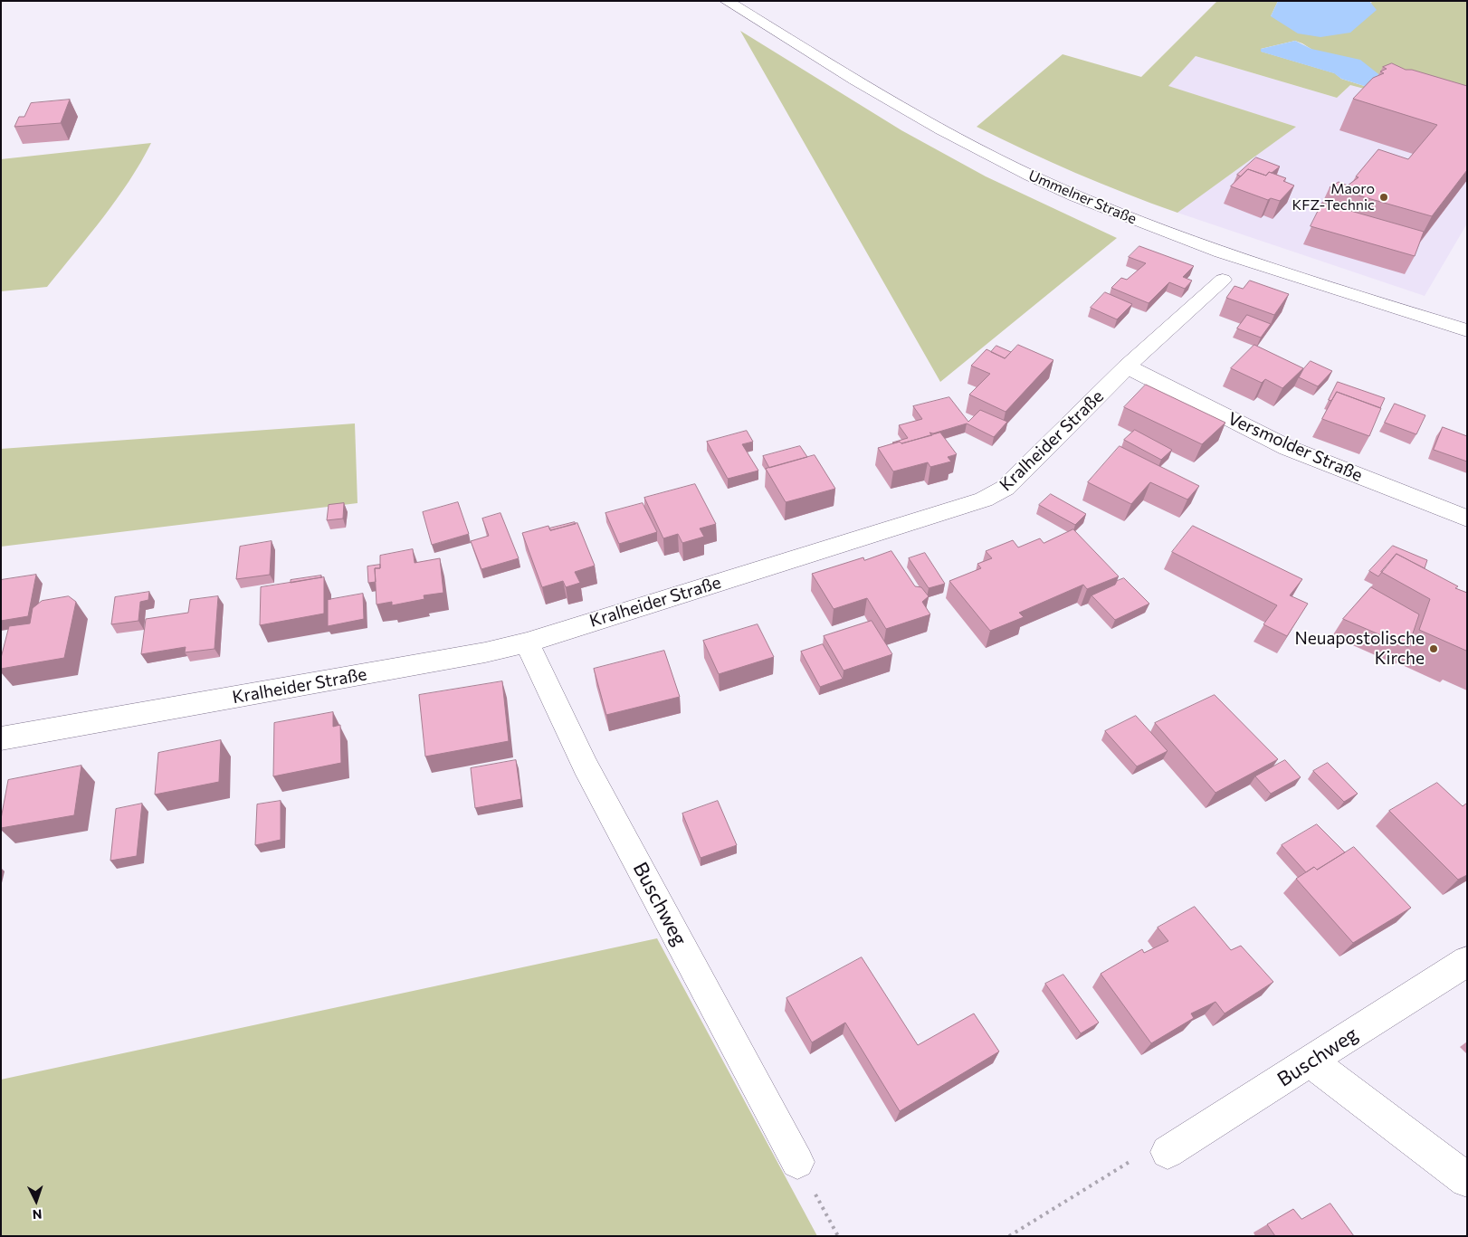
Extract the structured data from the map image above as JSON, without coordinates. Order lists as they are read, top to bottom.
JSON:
{
  "streets": {
    "street": [
      "Ummelner Straße",
      "Kralheider Straße",
      "Versmolder Straße",
      "Buschweg"
    ]
  },
  "crossings": [
    ["Kralheider Straße", "Versmolder Straße"],
    ["Kralheider Straße", "Buschweg"]
  ],
  "places": ["Maoro KFZ-Technic", "Neuapostolische Kirche"],
  "north": "bottom"
}
